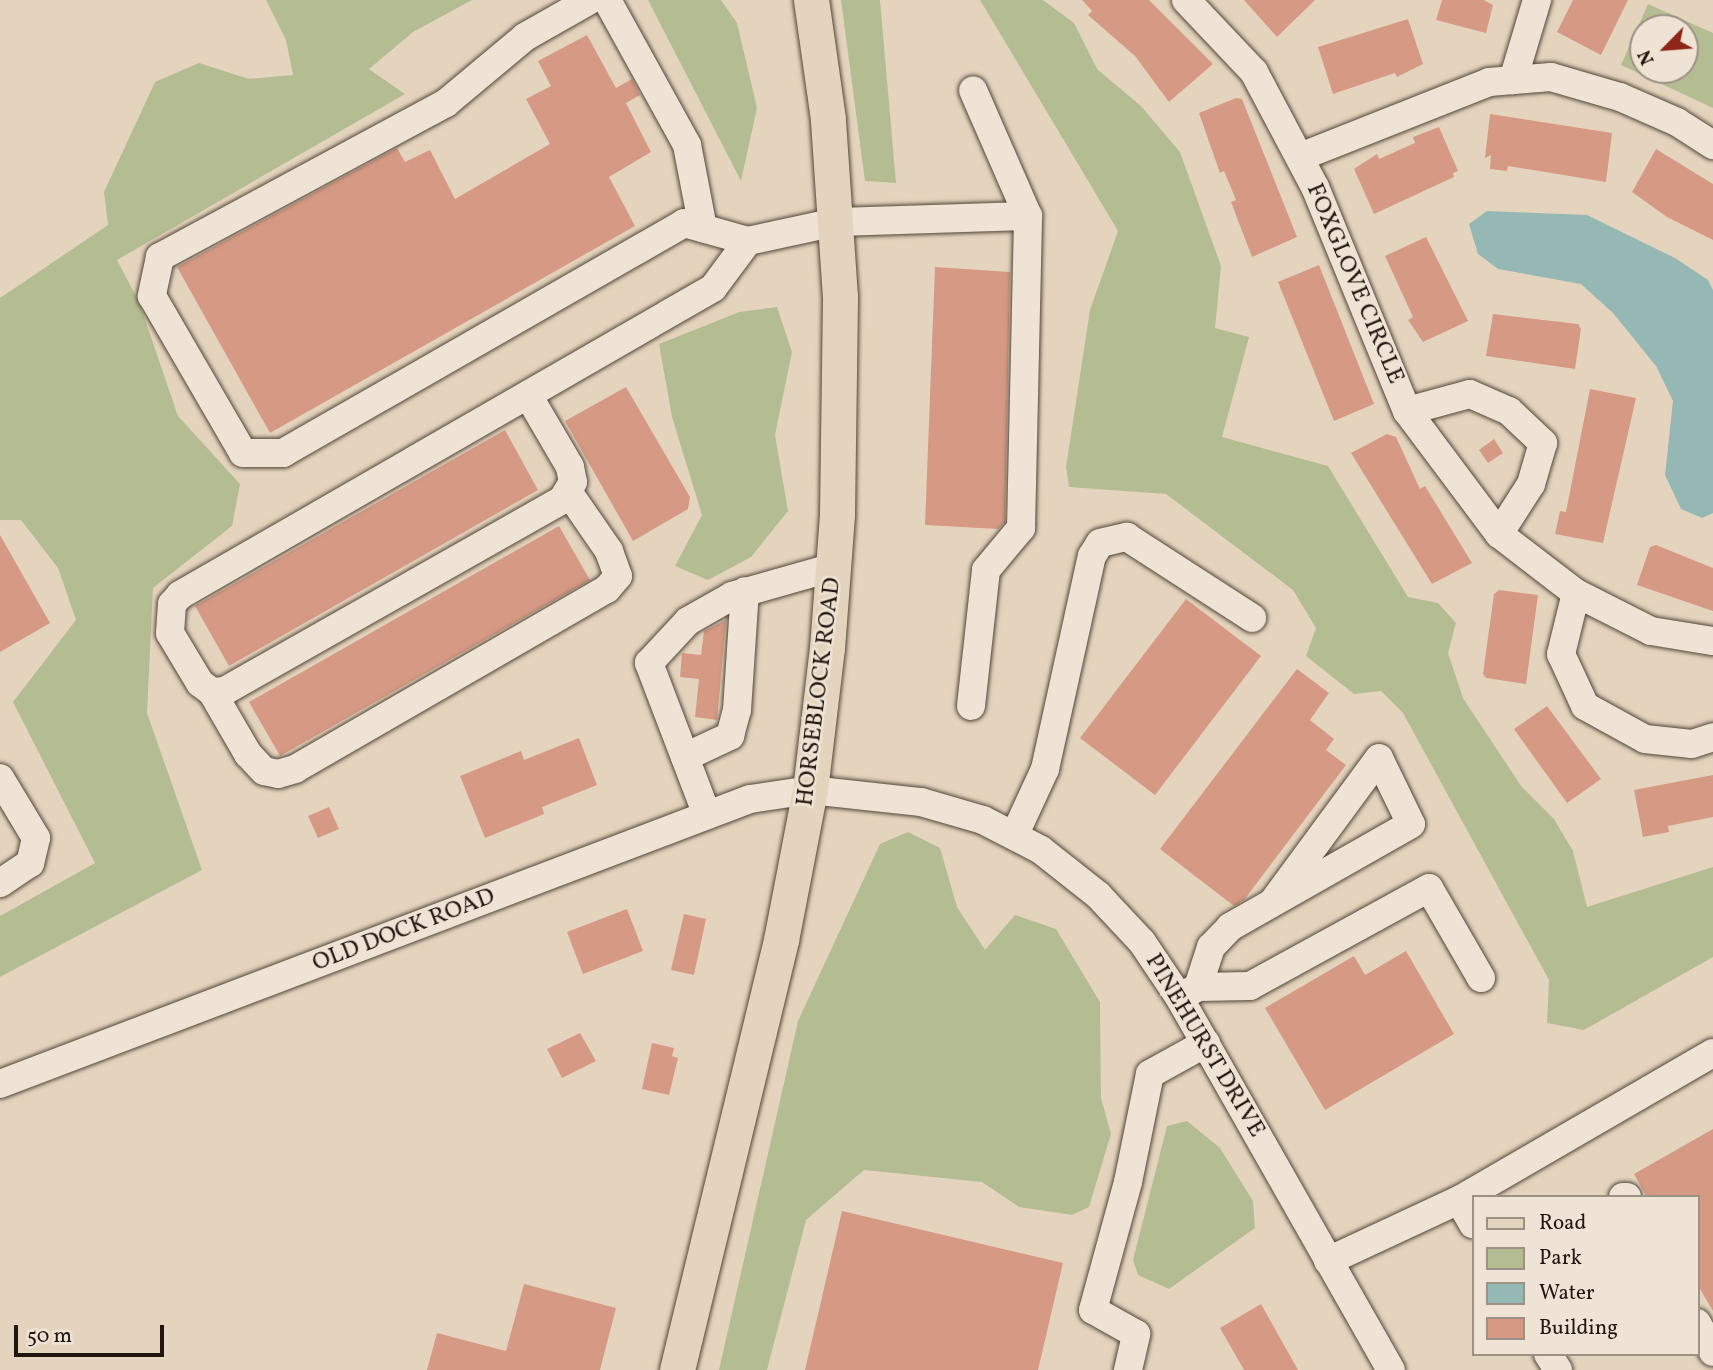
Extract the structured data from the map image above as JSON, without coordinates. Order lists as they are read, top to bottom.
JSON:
{
  "streets": {
    "main road": ["HORSEBLOCK ROAD"],
    "street": ["FOXGLOVE CIRCLE", "OLD DOCK ROAD", "PINEHURST DRIVE"]
  },
  "crossings": [
    ["HORSEBLOCK ROAD", "OLD DOCK ROAD"],
    ["HORSEBLOCK ROAD", "PINEHURST DRIVE"],
    ["OLD DOCK ROAD", "PINEHURST DRIVE"]
  ],
  "legend": [
    "Road",
    "Park",
    "Water",
    "Building"
  ],
  "scale_bar": "50 m",
  "north": "bottom left"
}
